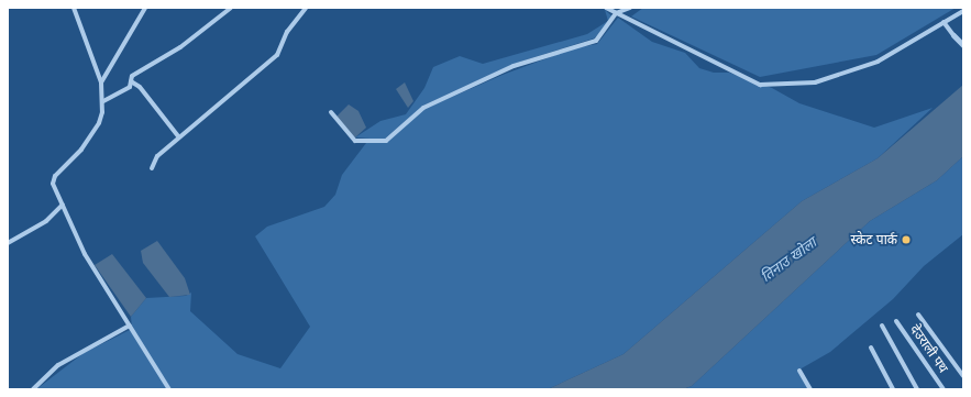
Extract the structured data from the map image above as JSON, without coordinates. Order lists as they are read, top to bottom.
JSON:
{
  "streets": {
    "street": ["देउराली पथ"]
  },
  "water": ["तिनाउ खोला"],
  "places": ["स्केट पार्क"]
}
